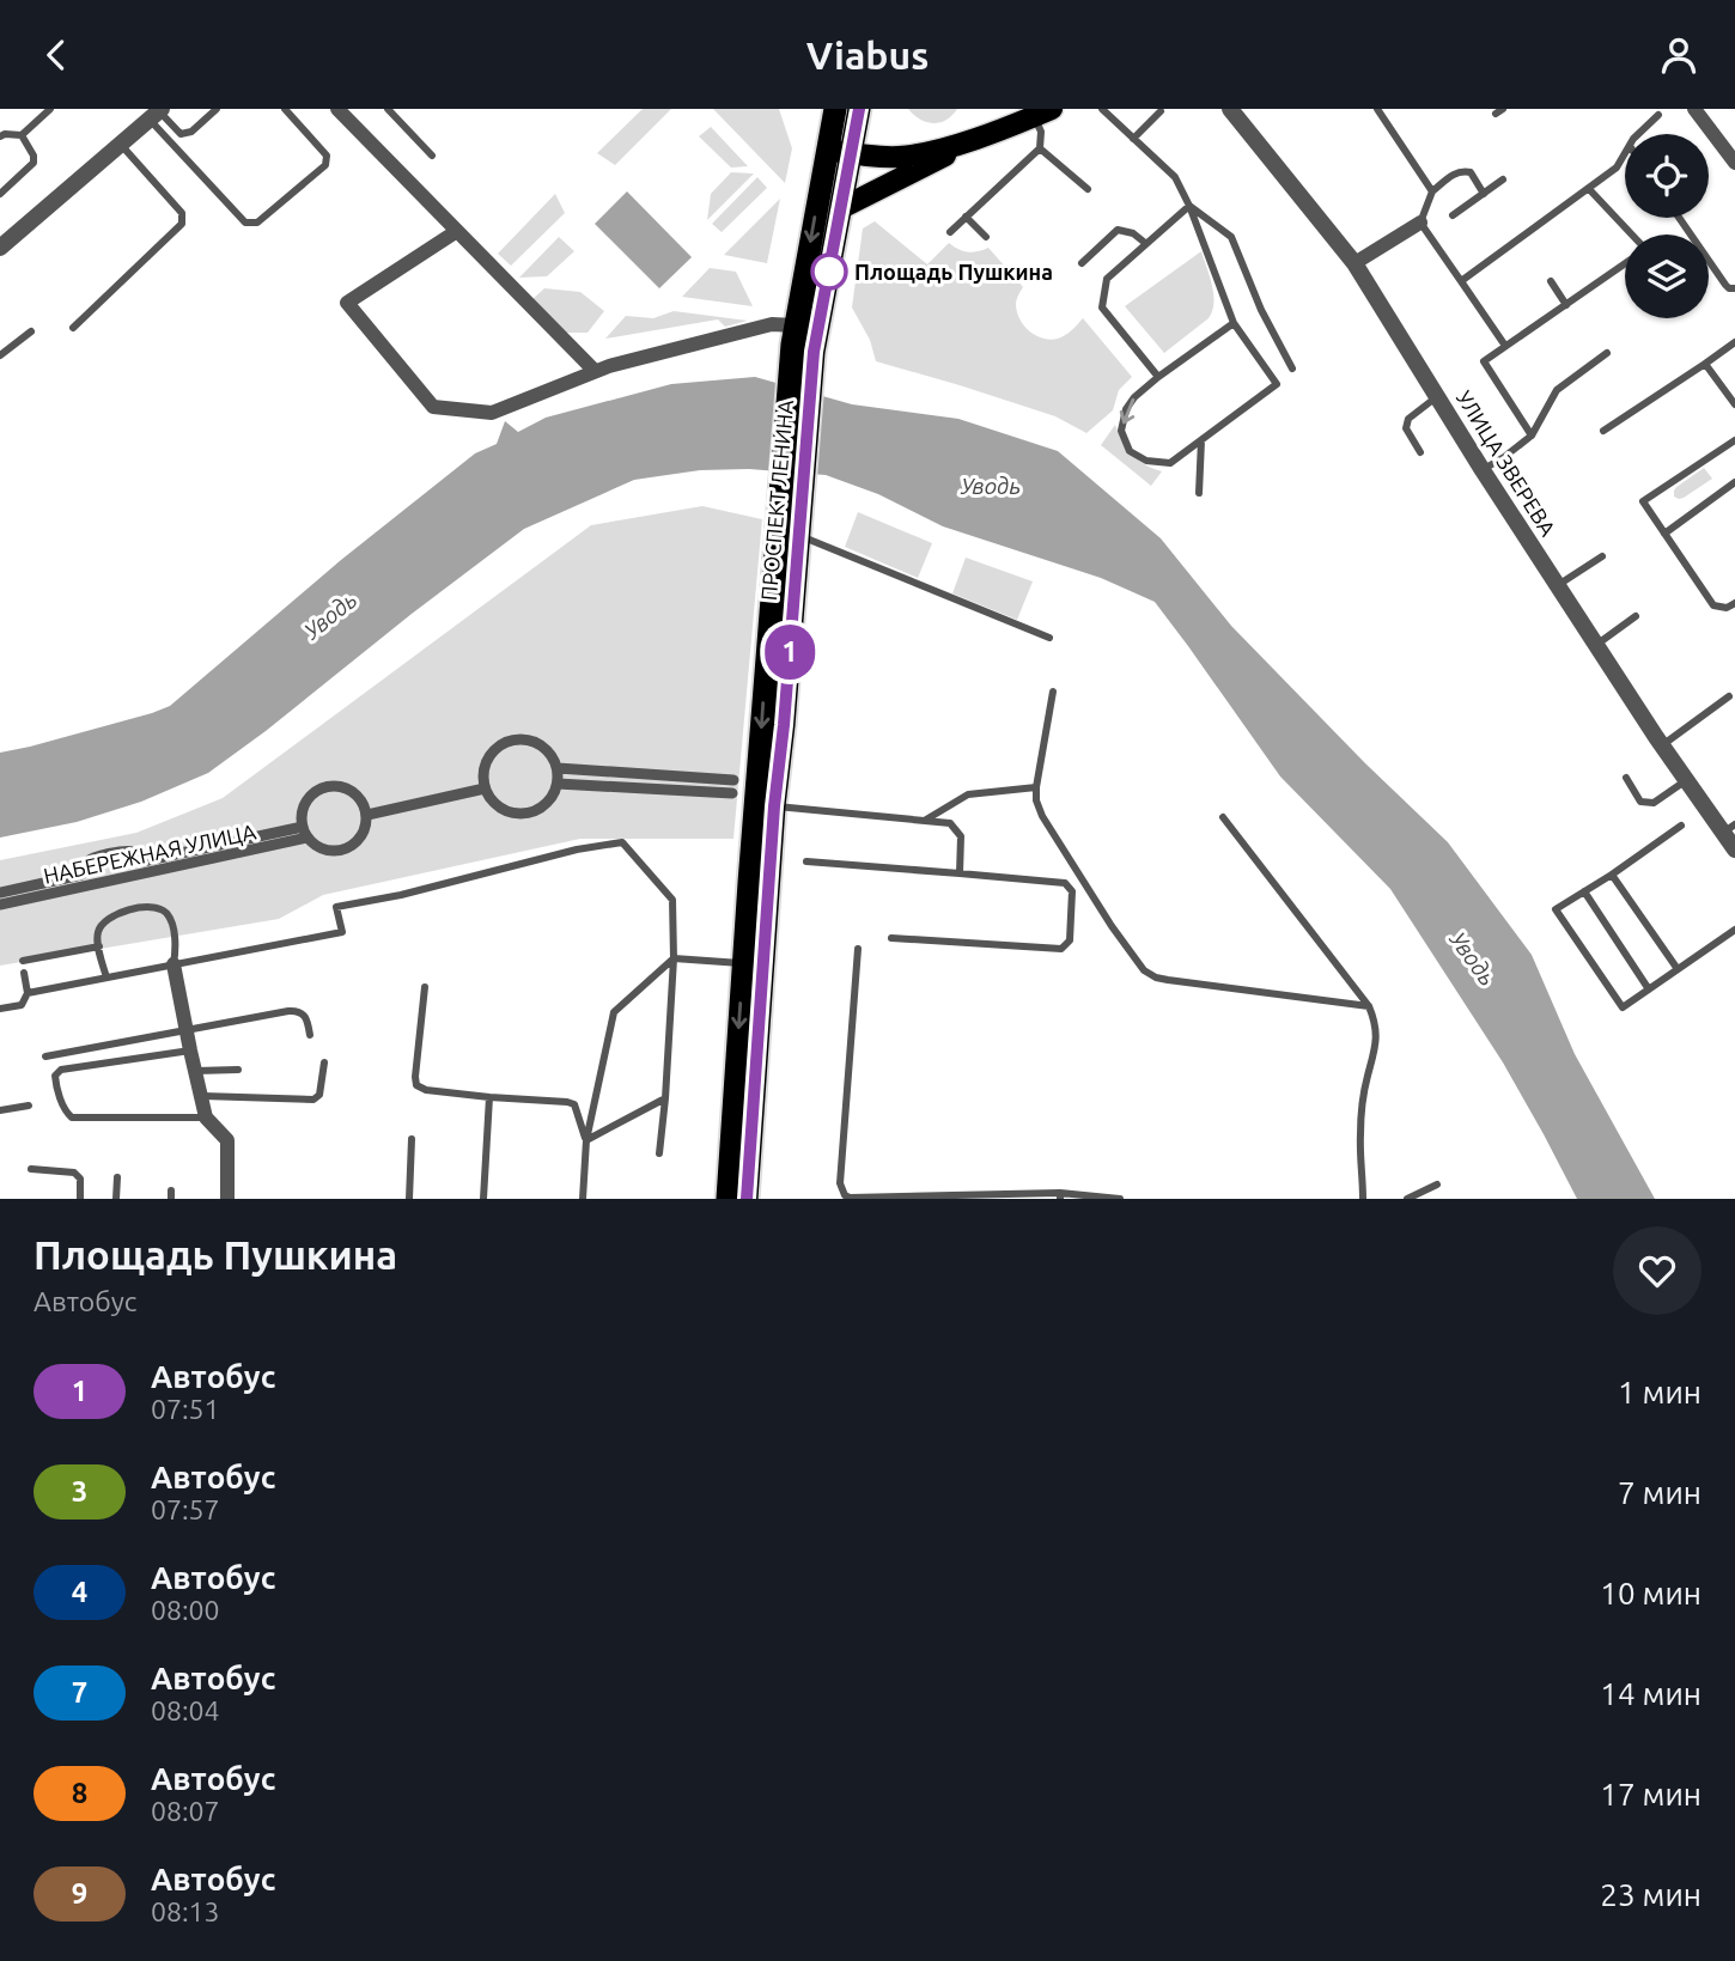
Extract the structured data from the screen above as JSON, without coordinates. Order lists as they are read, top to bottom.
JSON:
{
  "streets": {
    "highway": ["ПРОСПЕКТ ЛЕНИНА"],
    "street": ["УЛИЦА ЗВЕРЕВА", "НАБЕРЕЖНАЯ УЛИЦА"]
  },
  "water": ["Уводь"],
  "places": ["Площадь Пушкина"],
  "lines": ["bus line 1"],
  "page": {
    "header": "Viabus",
    "on_map": "1",
    "heading": ["Площадь Пушкина", "Автобус"],
    "list": [
      {
        "mark": "1",
        "name": "Автобус",
        "note": "07:51",
        "value": "1 мин"
      },
      {
        "mark": "3",
        "name": "Автобус",
        "note": "07:57",
        "value": "7 мин"
      },
      {
        "mark": "4",
        "name": "Автобус",
        "note": "08:00",
        "value": "10 мин"
      },
      {
        "mark": "7",
        "name": "Автобус",
        "note": "08:04",
        "value": "14 мин"
      },
      {
        "mark": "8",
        "name": "Автобус",
        "note": "08:07",
        "value": "17 мин"
      },
      {
        "mark": "9",
        "name": "Автобус",
        "note": "08:13",
        "value": "23 мин"
      }
    ]
  }
}
